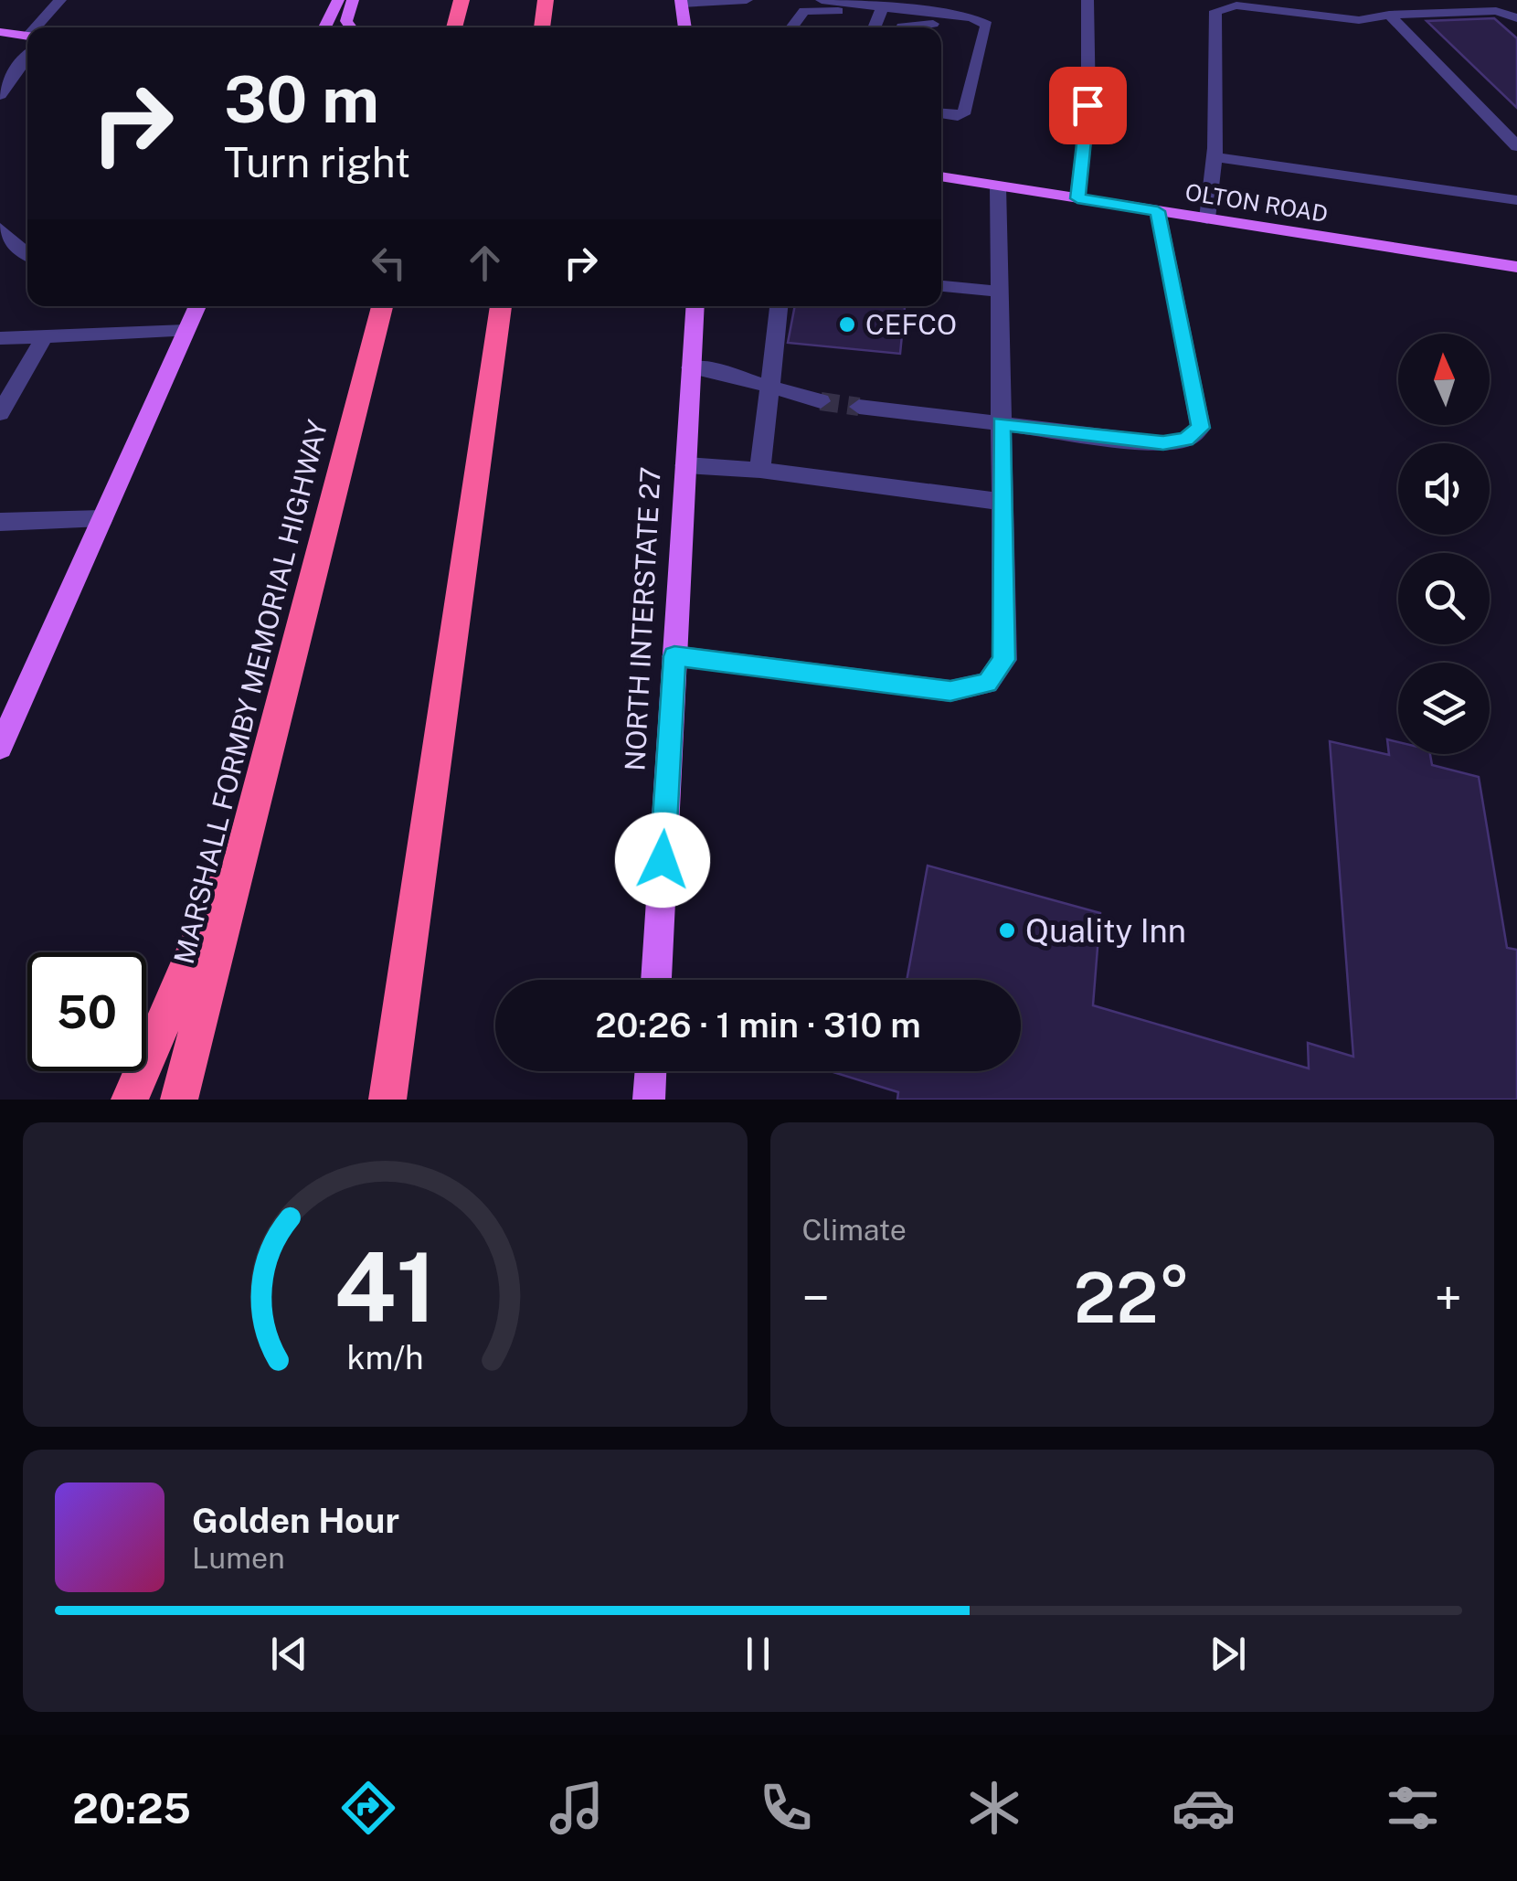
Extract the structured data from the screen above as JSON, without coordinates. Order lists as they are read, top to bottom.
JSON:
{
  "streets": {
    "highway": ["MARSHALL FORMBY MEMORIAL HIGHWAY"],
    "main road": ["OLTON ROAD", "NORTH INTERSTATE 27"]
  },
  "places": ["CEFCO", "Quality Inn"],
  "north": "top",
  "page": {
    "turn": ["30 m", "Turn right"],
    "limit": "50",
    "trip": "20:26 · 1 min · 310 m",
    "tile": "Climate",
    "heat": ["−", "22°", "+"],
    "song": ["Golden Hour", "Lumen"],
    "tabs": "20:25",
    "gauge": ["41", "km/h"]
  }
}
